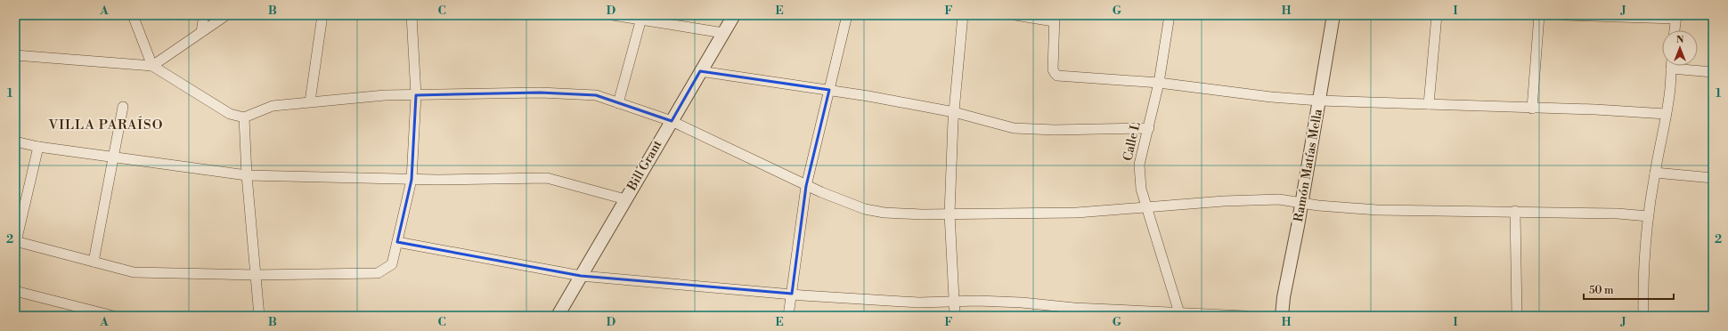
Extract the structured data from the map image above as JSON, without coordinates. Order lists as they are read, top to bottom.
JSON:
{
  "streets": {
    "street": ["Calle L", "Bill Grant", "Ramón Matías Mella"]
  },
  "districts": ["VILLA PARAÍSO"],
  "scale_bar": "50 m",
  "north": "top",
  "grid": {
    "columns": [
      "A",
      "B",
      "C",
      "D",
      "E",
      "F",
      "G",
      "H",
      "I",
      "J"
    ],
    "rows": ["1", "2"]
  }
}
